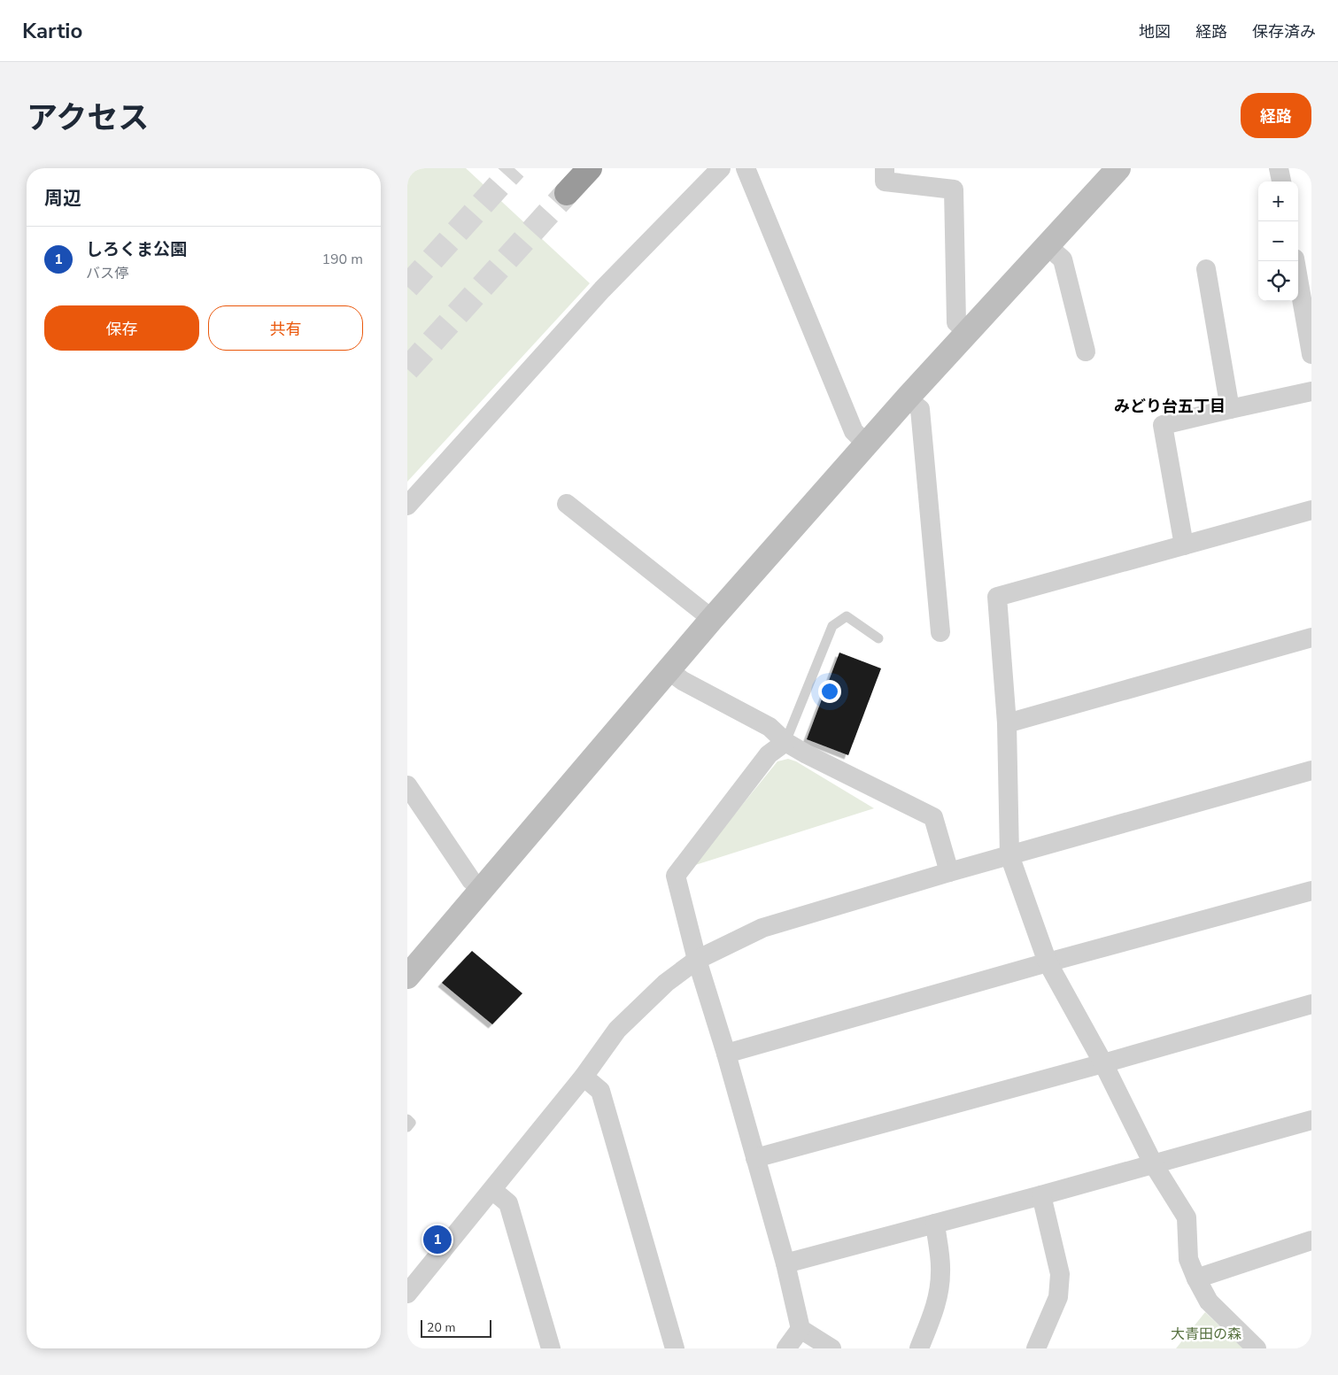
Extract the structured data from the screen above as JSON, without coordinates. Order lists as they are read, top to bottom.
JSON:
{
  "districts": ["みどり台五丁目"],
  "parks": ["大青田の森"],
  "scale_bar": "20 m",
  "page": {
    "header": "Kartio",
    "nav": ["地図", "経路", "保存済み"],
    "title": "アクセス",
    "buttons": [
      "経路",
      ["保存", "共有"]
    ],
    "heading": "周辺",
    "map_buttons": ["+", "−"],
    "list": [
      {
        "mark": "1",
        "name": "しろくま公園",
        "note": "バス停",
        "value": "190 m"
      }
    ],
    "pins": "1",
    "scale": "20 m"
  }
}
